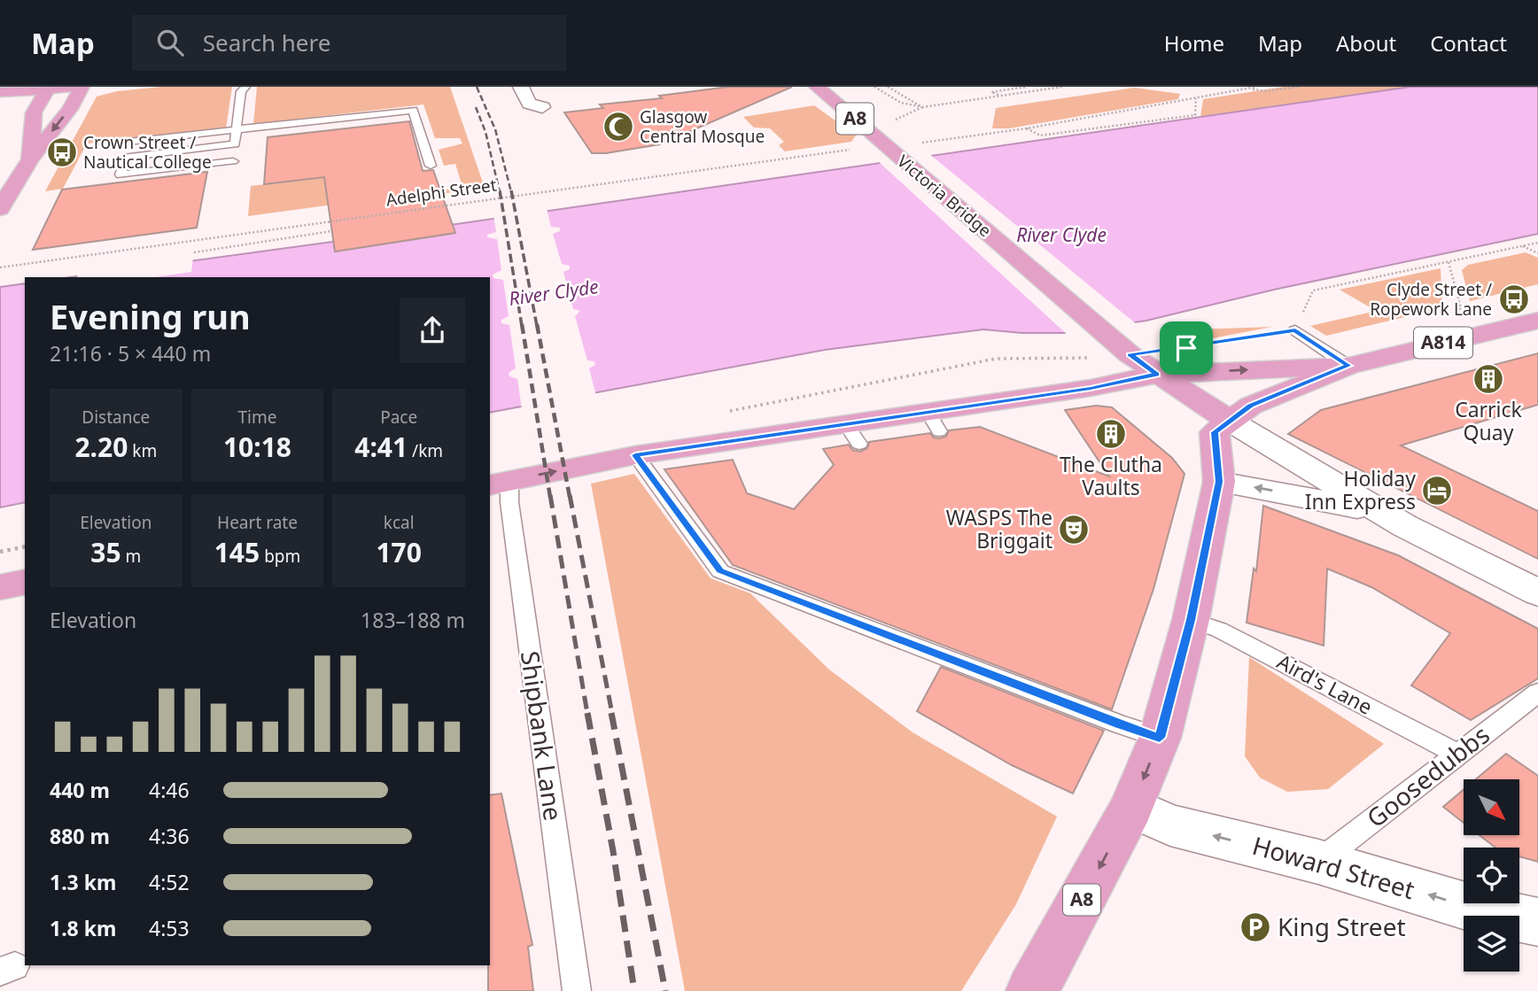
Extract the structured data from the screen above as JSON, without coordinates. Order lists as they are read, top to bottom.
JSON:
{
  "streets": {
    "main road": ["A8", "Victoria Bridge", "A814"],
    "street": ["Howard Street"],
    "lane": ["Aird's Lane", "Shipbank Lane", "Goosedubbs"],
    "path": ["Adelphi Street"]
  },
  "crossings": [
    ["A8", "Adelphi Street"],
    ["A8", "Victoria Bridge"],
    ["A8", "Howard Street"],
    ["Adelphi Street", "Victoria Bridge"],
    ["Victoria Bridge", "A814"],
    ["A814", "Shipbank Lane"],
    ["Aird's Lane", "Goosedubbs"],
    ["Goosedubbs", "Howard Street"]
  ],
  "one_way": ["Howard Street"],
  "water": ["River Clyde"],
  "places": {
    "mosque": ["Glasgow Central Mosque"],
    "bus stop": ["Crown Street / Nautical College", "Clyde Street / Ropework Lane"],
    "building": ["Carrick Quay", "The Clutha Vaults"],
    "hotel": ["Holiday Inn Express"],
    "theatre": ["WASPS The Briggait"],
    "parking": ["King Street"]
  },
  "north": "bottom right",
  "page": {
    "header": "Map",
    "search": "Search here",
    "nav": [
      "Home",
      "Map",
      "About",
      "Contact"
    ],
    "heading": ["Evening run", "21:16 · 5 × 440 m"],
    "stats": [
      ["Distance", "2.20 km"],
      ["Time", "10:18"],
      ["Pace", "4:41 /km"],
      ["Elevation", "35 m"],
      ["Heart rate", "145 bpm"],
      ["kcal", "170"]
    ],
    "chart": ["Elevation", "183–188 m"],
    "list": [
      {
        "name": "440 m",
        "note": "4:46"
      },
      {
        "name": "880 m",
        "note": "4:36"
      },
      {
        "name": "1.3 km",
        "note": "4:52"
      },
      {
        "name": "1.8 km",
        "note": "4:53"
      }
    ]
  }
}
